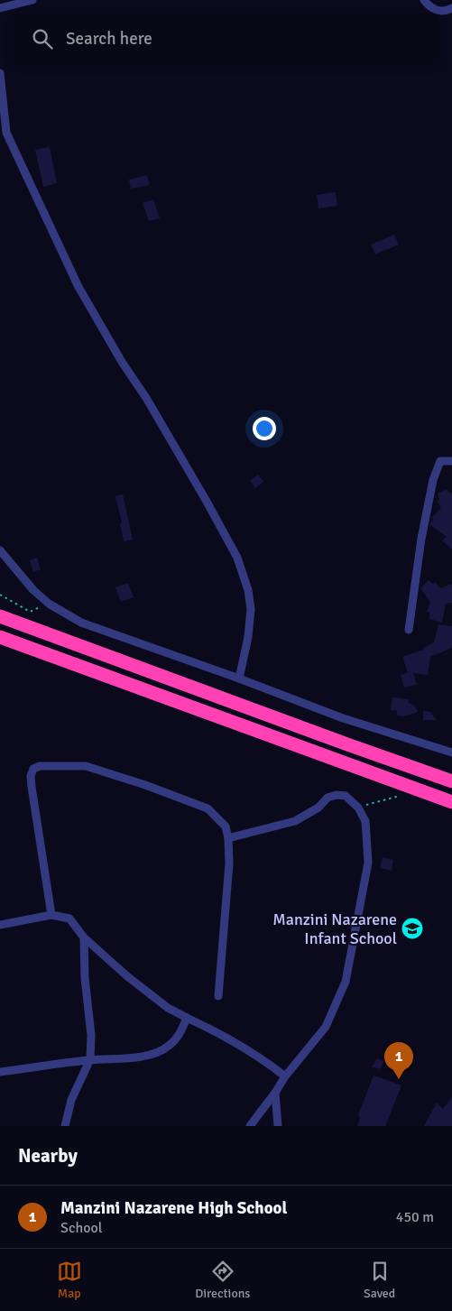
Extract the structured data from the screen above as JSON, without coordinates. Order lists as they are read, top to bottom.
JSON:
{
  "places": {
    "school or university": ["Manzini Nazarene Infant School"]
  },
  "page": {
    "search": "Search here",
    "pins": "1",
    "heading": "Nearby",
    "list": [
      {
        "mark": "1",
        "name": "Manzini Nazarene High School",
        "note": "School",
        "value": "450 m"
      }
    ],
    "nav": ["Map", "Directions", "Saved"]
  }
}
